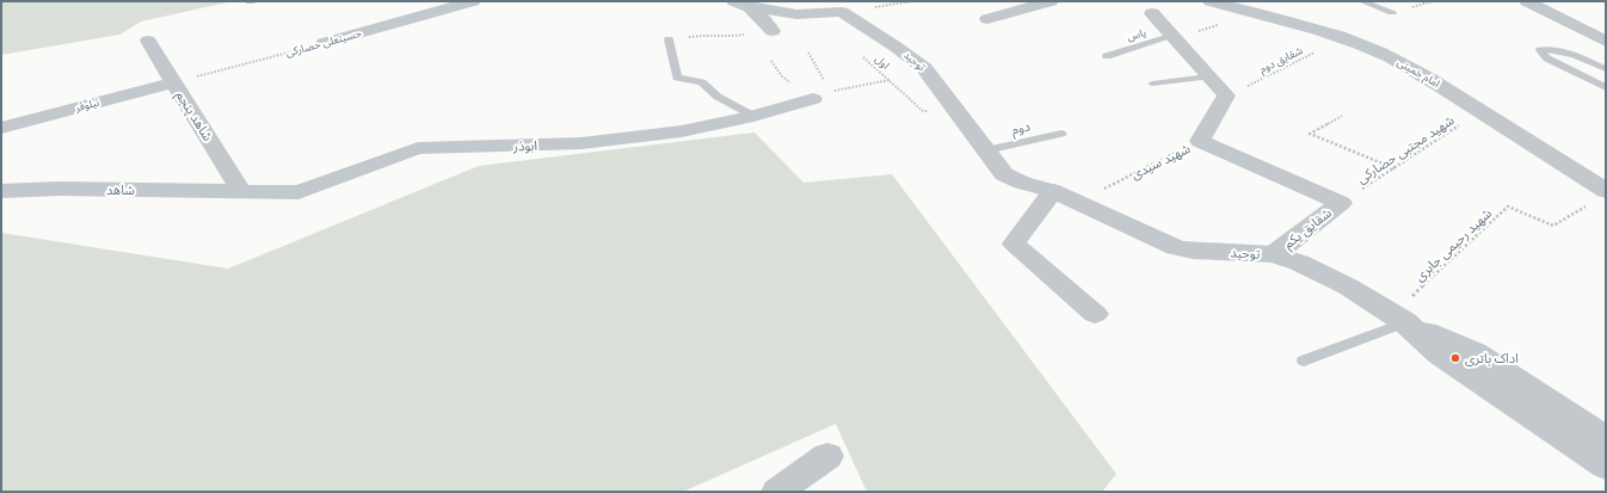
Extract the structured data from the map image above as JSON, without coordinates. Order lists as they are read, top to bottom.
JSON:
{
  "streets": {
    "street": [
      "حسینعلی حصارکی",
      "توحید",
      "امام خمینی",
      "نیلوفر",
      "شاهد پنجم",
      "ابوذر",
      "شهید سیدی",
      "شاهد",
      "شقایق یکم"
    ],
    "lane": ["یاس", "دوم"],
    "path": [
      "شقایق دوم",
      "اول",
      "شهید مجتبی حصارکی",
      "شهید رحیمی جابری"
    ]
  },
  "crossings": [
    ["حسینعلی حصارکی", "نیلوفر"],
    ["حسینعلی حصارکی", "شاهد پنجم"],
    ["شقایق دوم", "امام خمینی"],
    ["شقایق دوم", "شهید سیدی"],
    ["توحید", "دوم"],
    ["توحید", "شهید سیدی"],
    ["توحید", "شقایق یکم"],
    ["توحید", "شهید رحیمی جابری"],
    ["امام خمینی", "شهید مجتبی حصارکی"],
    ["نیلوفر", "شاهد پنجم"],
    ["شاهد پنجم", "ابوذر"],
    ["شاهد پنجم", "شاهد"],
    ["ابوذر", "شاهد"],
    ["شهید مجتبی حصارکی", "شقایق یکم"]
  ],
  "places": ["اداک باتری"]
}
